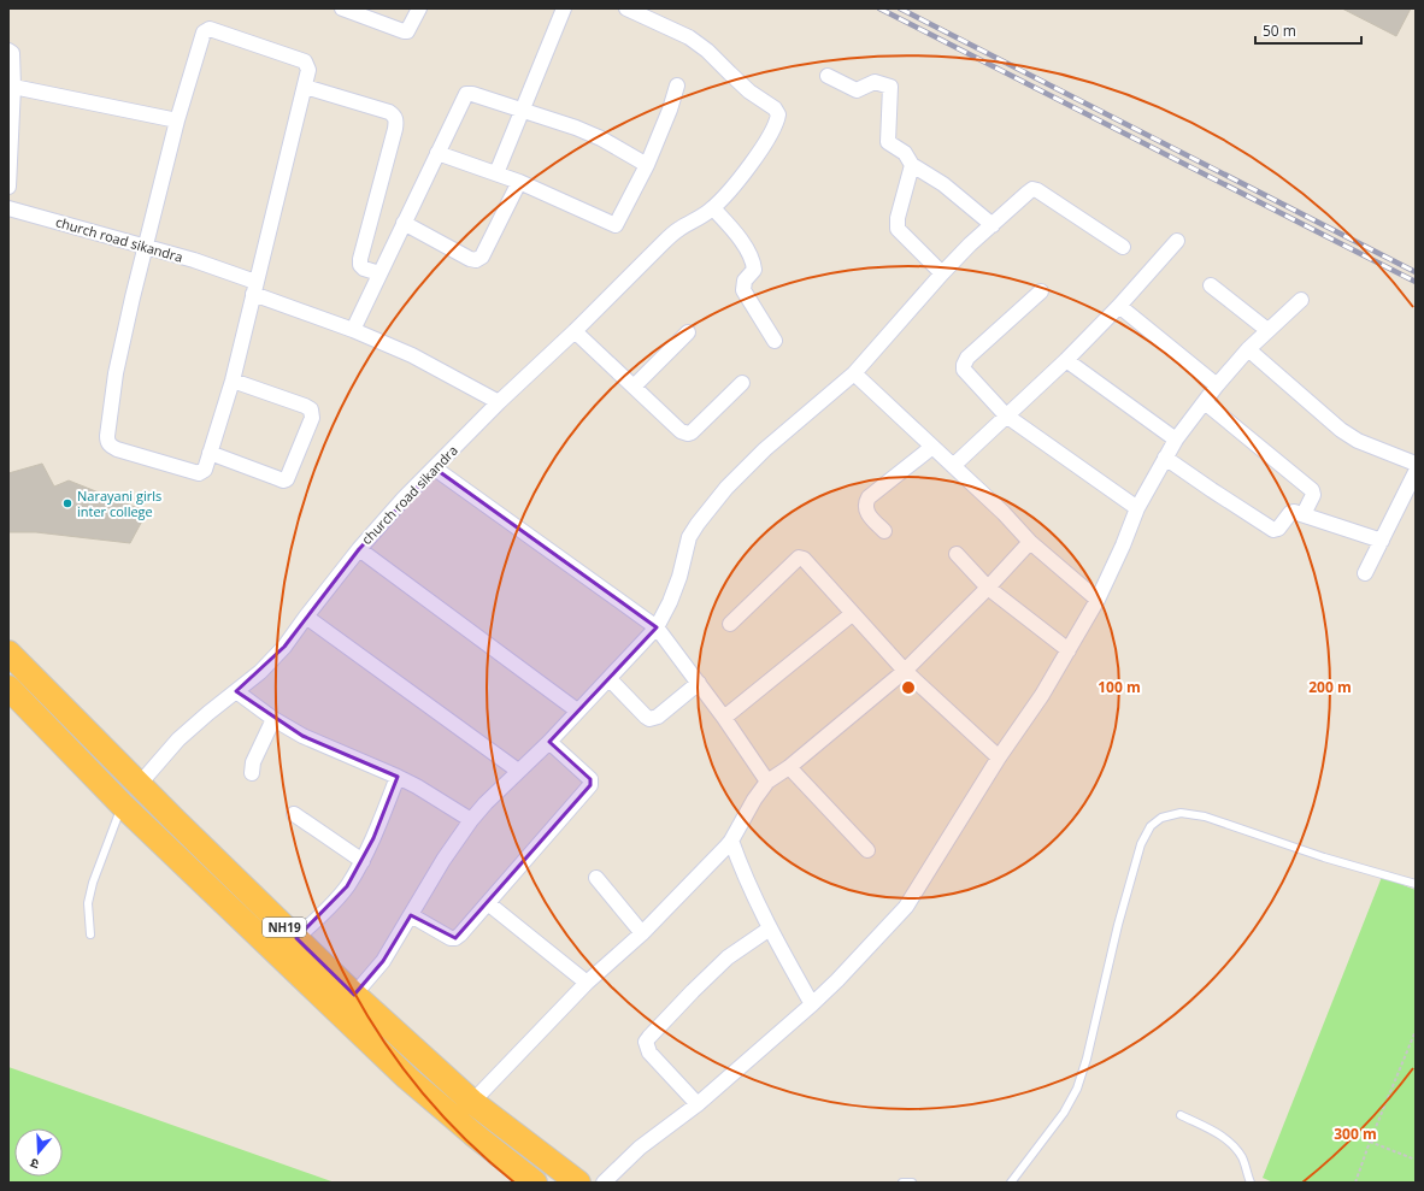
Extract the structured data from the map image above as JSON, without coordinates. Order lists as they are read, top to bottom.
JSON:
{
  "streets": {
    "highway": ["NH19"],
    "street": ["church road sikandra"]
  },
  "crossings": [
    ["church road sikandra", "NH19"]
  ],
  "places": ["Narayani girls inter college"],
  "scale_bar": "50 m",
  "north": "bottom",
  "rings": ["100 m", "200 m", "300 m"]
}
